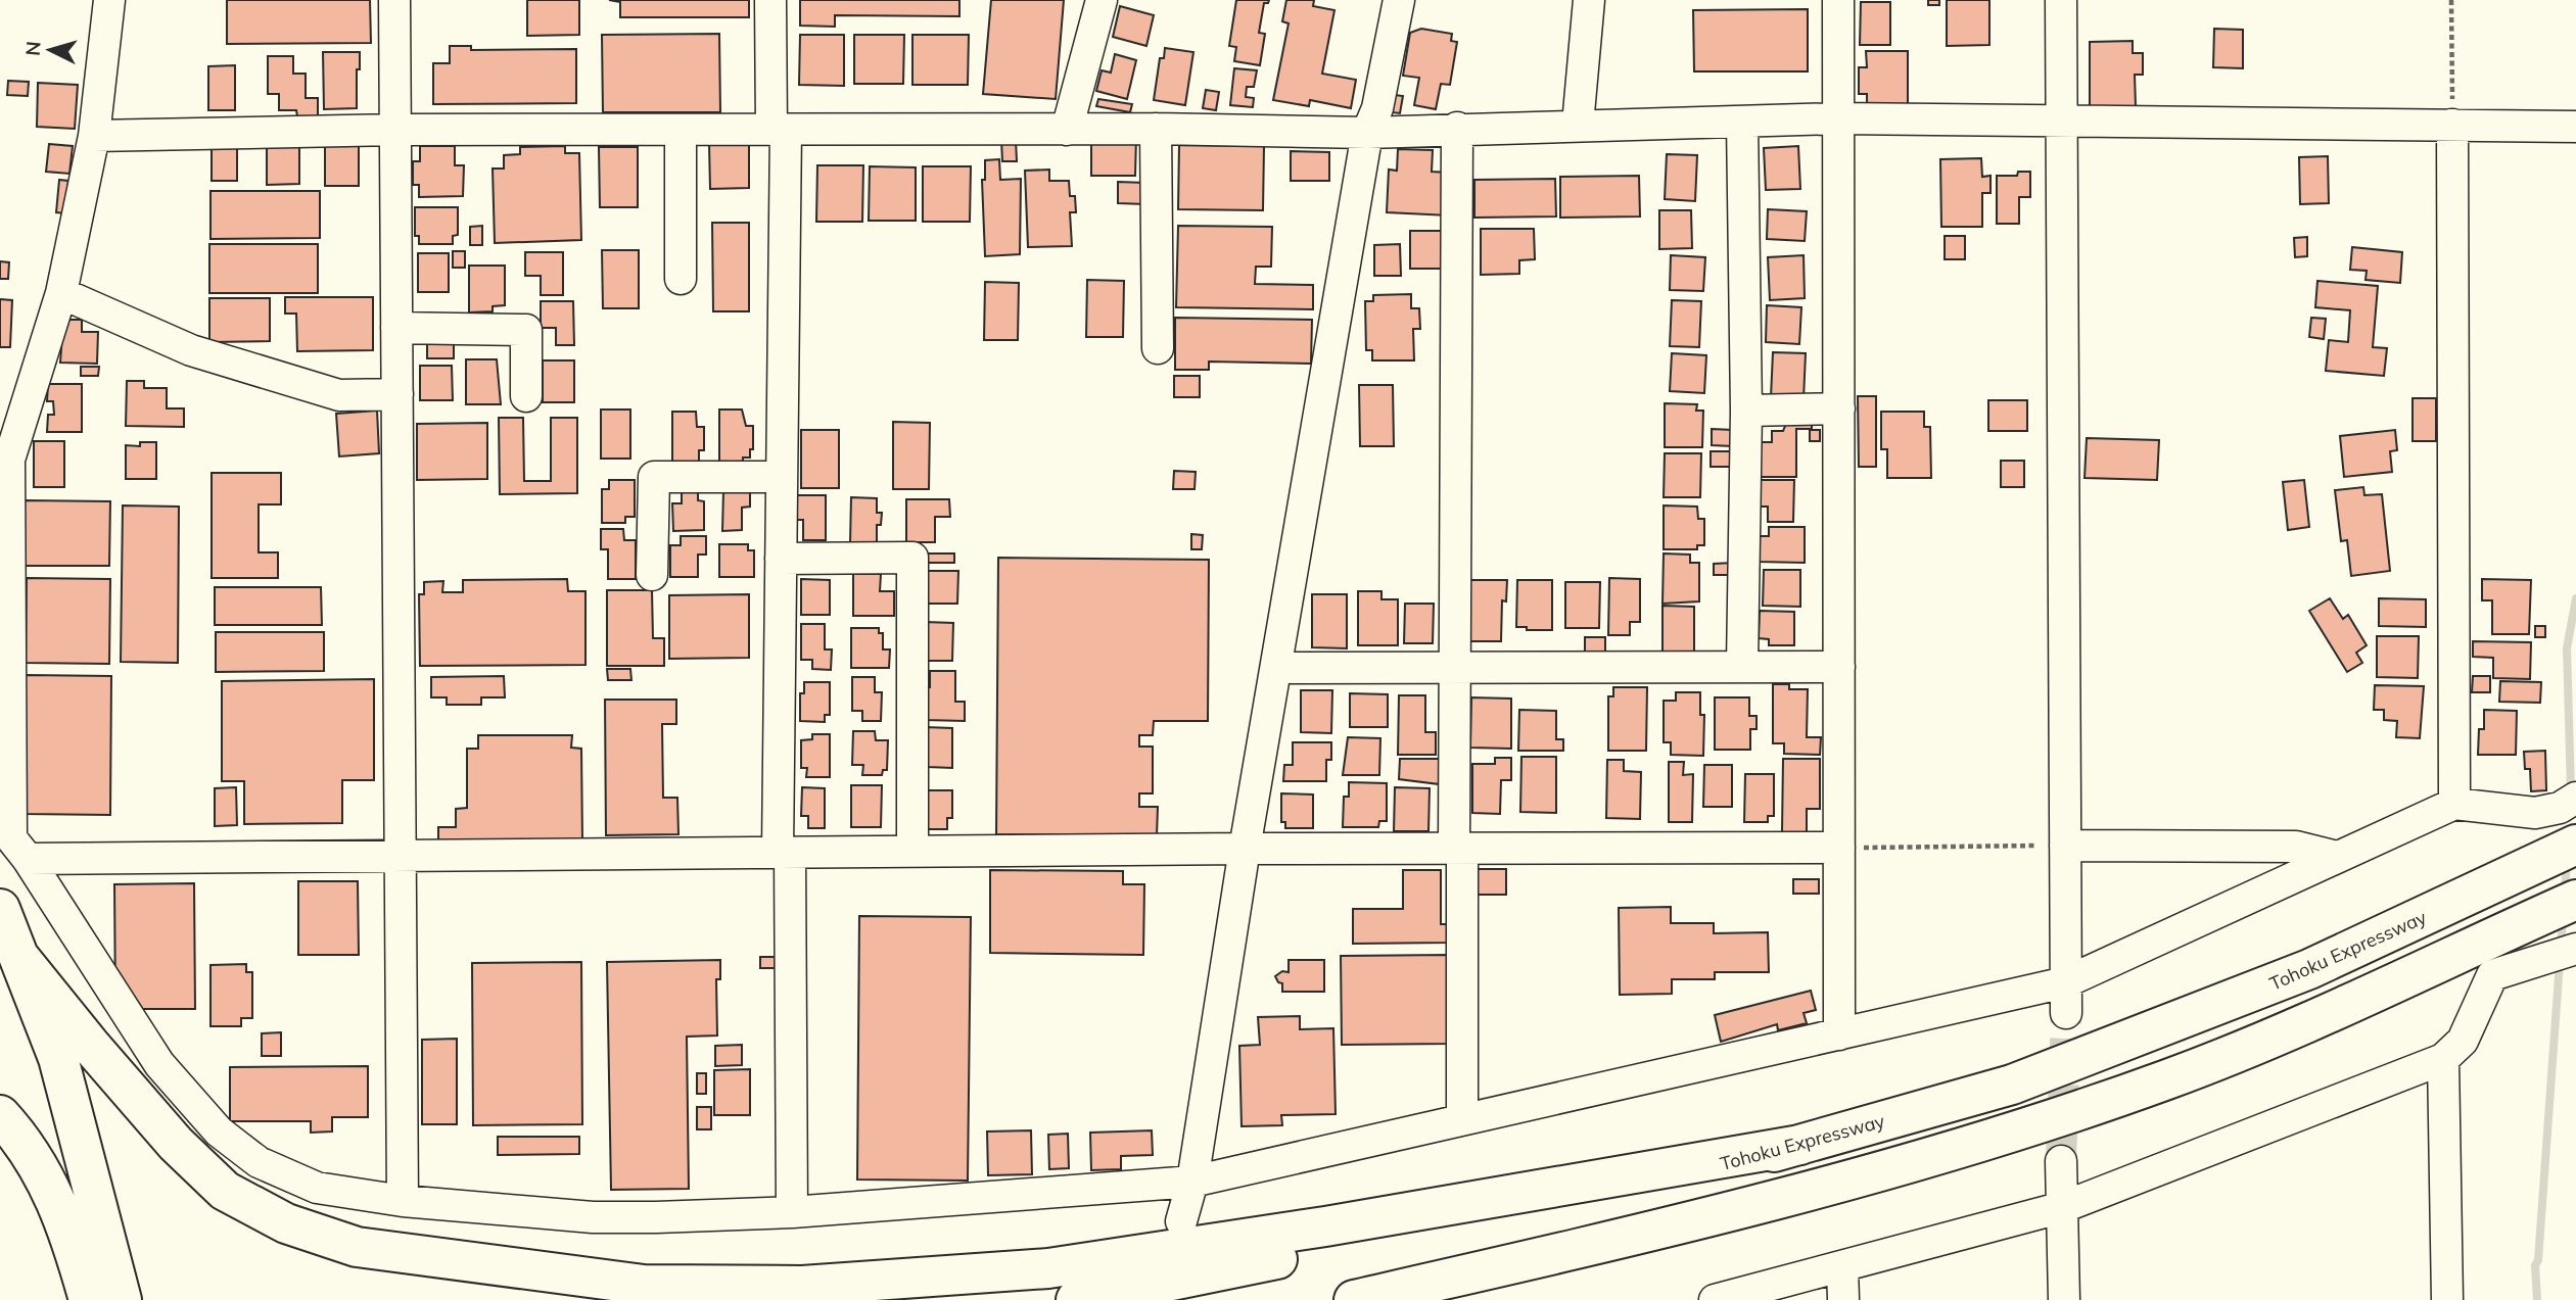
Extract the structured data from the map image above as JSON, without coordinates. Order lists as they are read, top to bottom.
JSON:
{
  "streets": {
    "highway": ["Tohoku Expressway"]
  },
  "north": "left"
}
